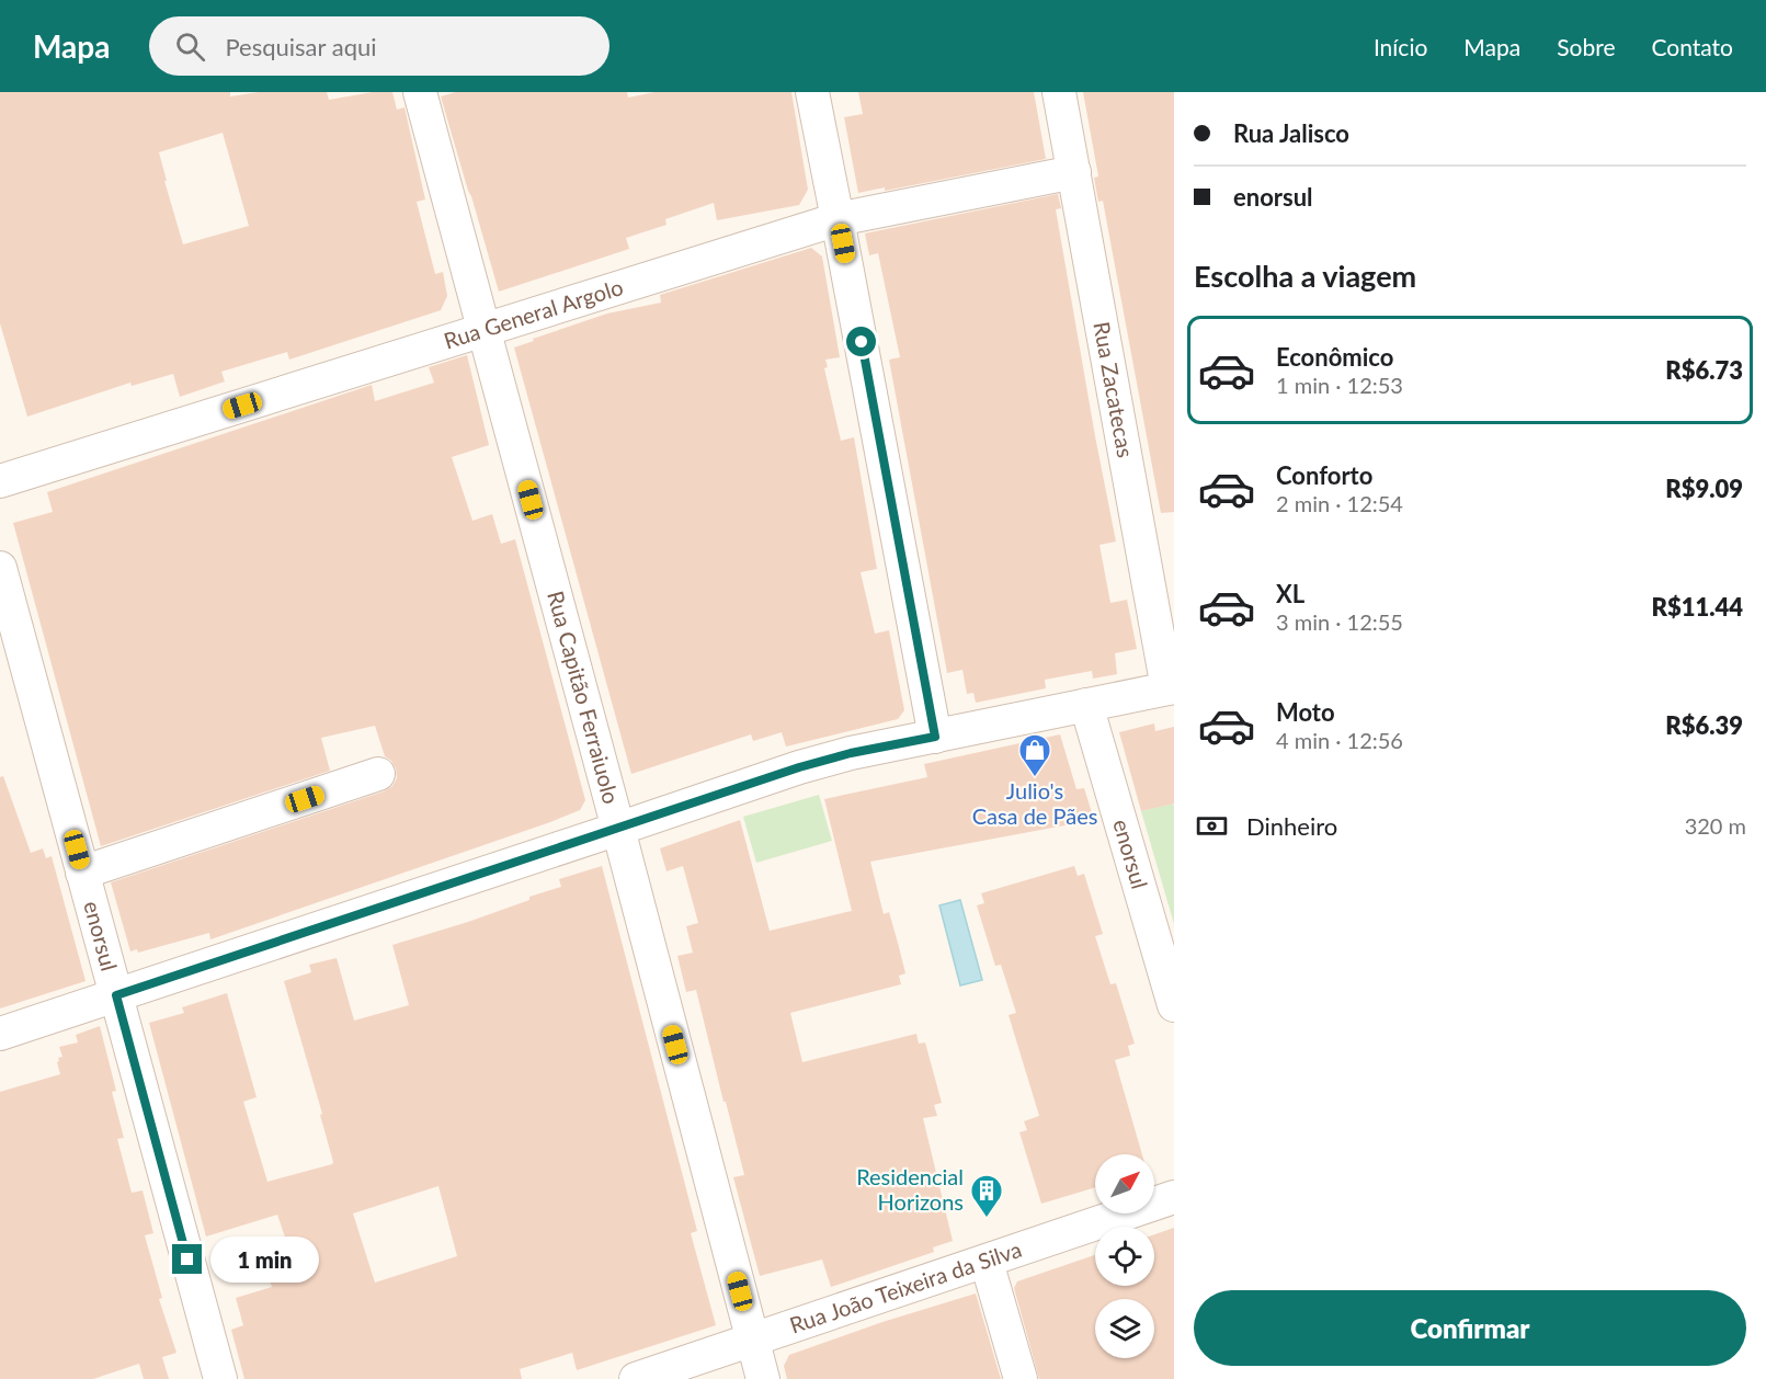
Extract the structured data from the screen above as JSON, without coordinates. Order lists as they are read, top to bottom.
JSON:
{
  "streets": {
    "street": [
      "Rua General Argolo",
      "Rua Zacatecas",
      "Rua Capitão Ferraiuolo",
      "enorsul",
      "Rua João Teixeira da Silva"
    ]
  },
  "crossings": [
    ["Rua General Argolo", "Rua Zacatecas"],
    ["Rua General Argolo", "Rua Capitão Ferraiuolo"],
    ["Rua Capitão Ferraiuolo", "Rua João Teixeira da Silva"]
  ],
  "places": {
    "shop": ["Julio's Casa de Pães"],
    "building": ["Residencial Horizons"]
  },
  "north": "top right",
  "page": {
    "header": "Mapa",
    "search": "Pesquisar aqui",
    "nav": [
      "Início",
      "Mapa",
      "Sobre",
      "Contato"
    ],
    "banner": ["Rua Jalisco", "enorsul"],
    "heading": "Escolha a viagem",
    "list": [
      {
        "name": "Econômico",
        "note": "1 min · 12:53",
        "value": "R$6.73"
      },
      {
        "name": "Conforto",
        "note": "2 min · 12:54",
        "value": "R$9.09"
      },
      {
        "name": "XL",
        "note": "3 min · 12:55",
        "value": "R$11.44"
      },
      {
        "name": "Moto",
        "note": "4 min · 12:56",
        "value": "R$6.39"
      }
    ],
    "pay": ["Dinheiro", "320 m"],
    "bubble": "1 min",
    "buttons": "Confirmar"
  }
}
